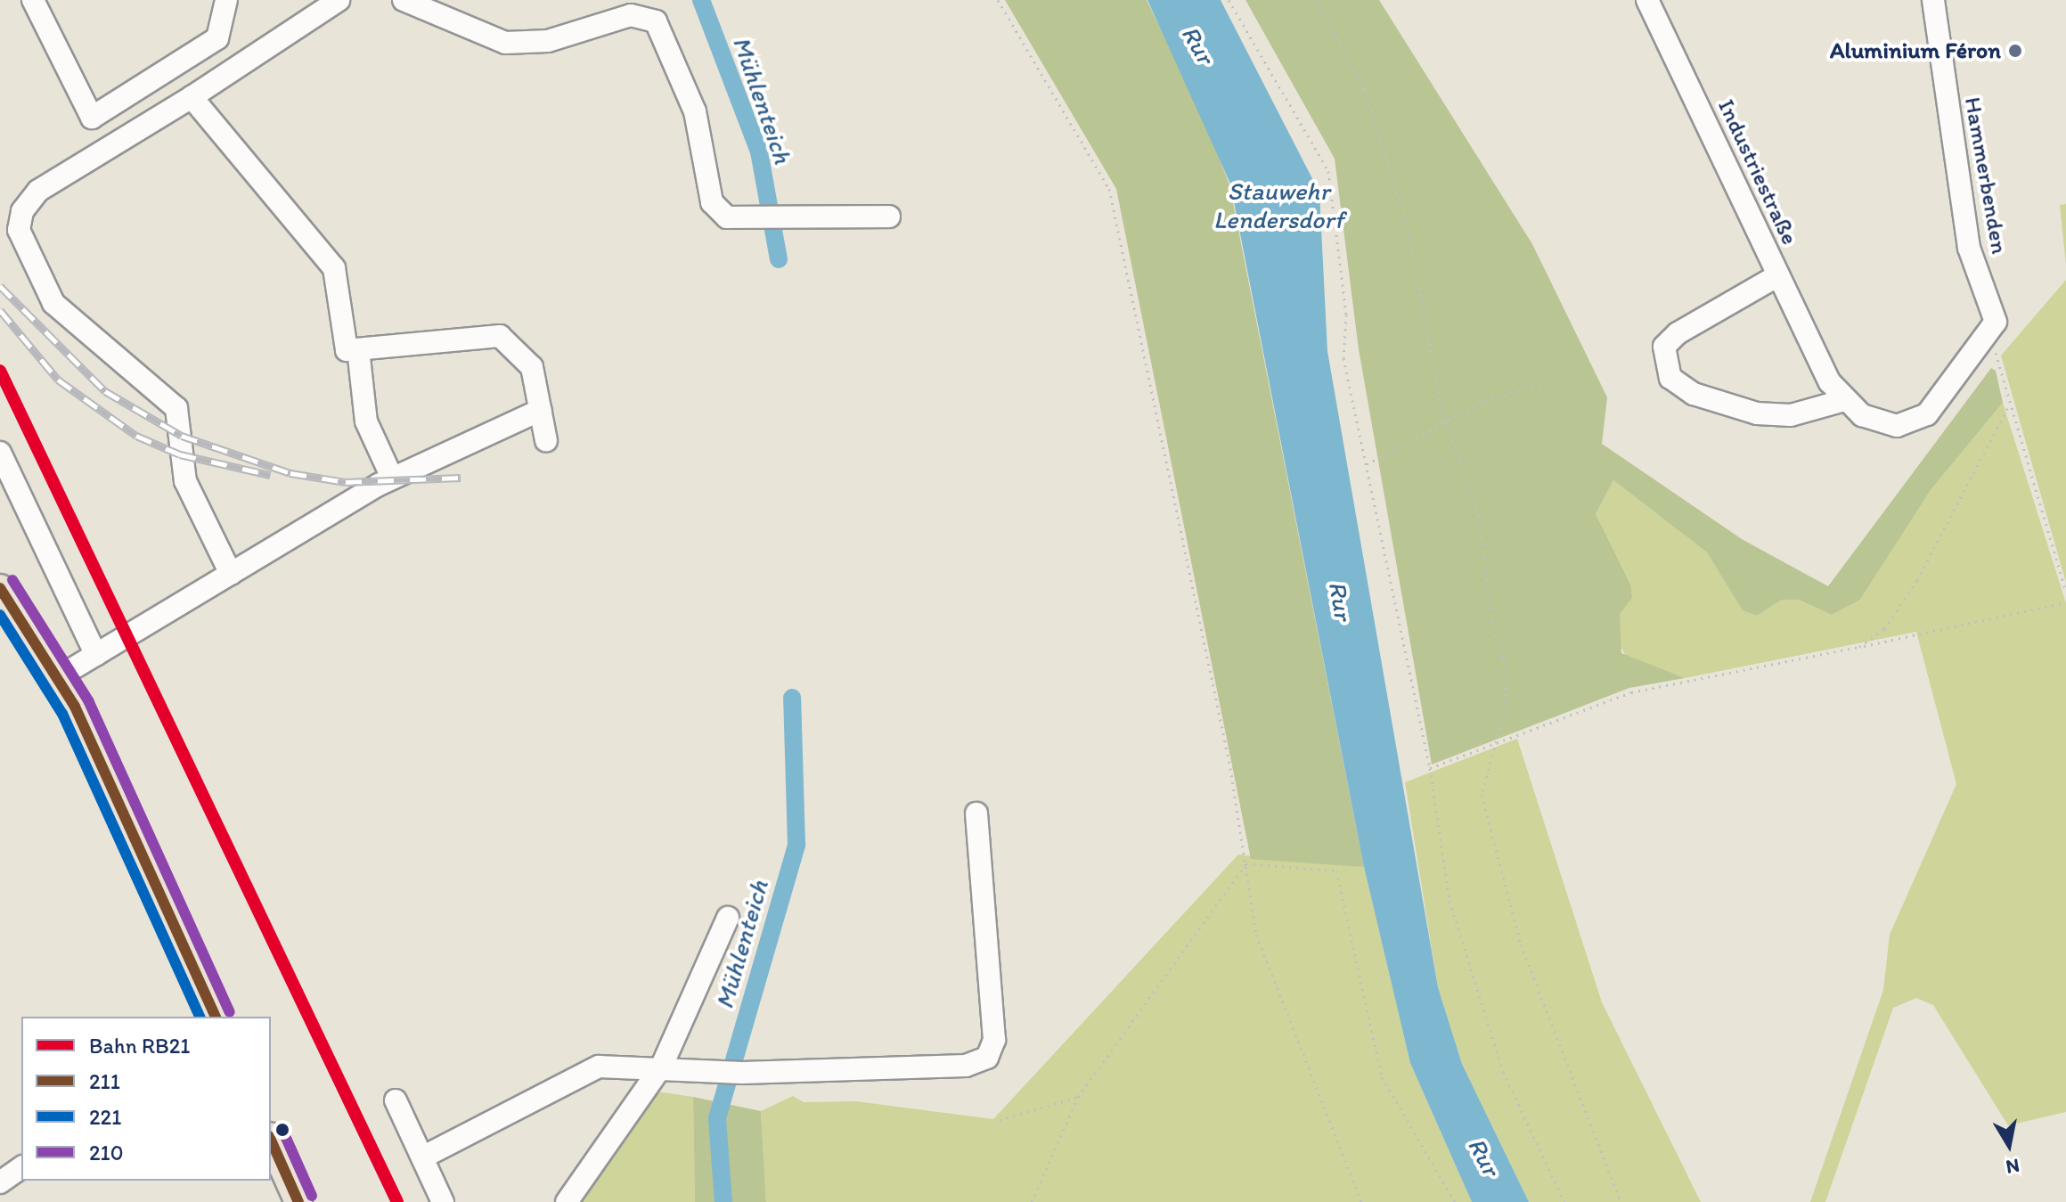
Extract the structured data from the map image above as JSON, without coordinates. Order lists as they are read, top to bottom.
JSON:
{
  "streets": {
    "street": ["Industriestraße", "Hammerbenden"]
  },
  "water": ["Rur", "Mühlenteich", "Stauwehr Lendersdorf"],
  "places": ["Aluminium Féron"],
  "lines": [
    "rail line RB21",
    "transit line 210",
    "transit line 211",
    "transit line 221"
  ],
  "legend": [
    "Bahn RB21",
    "211",
    "221",
    "210"
  ],
  "north": "bottom"
}
